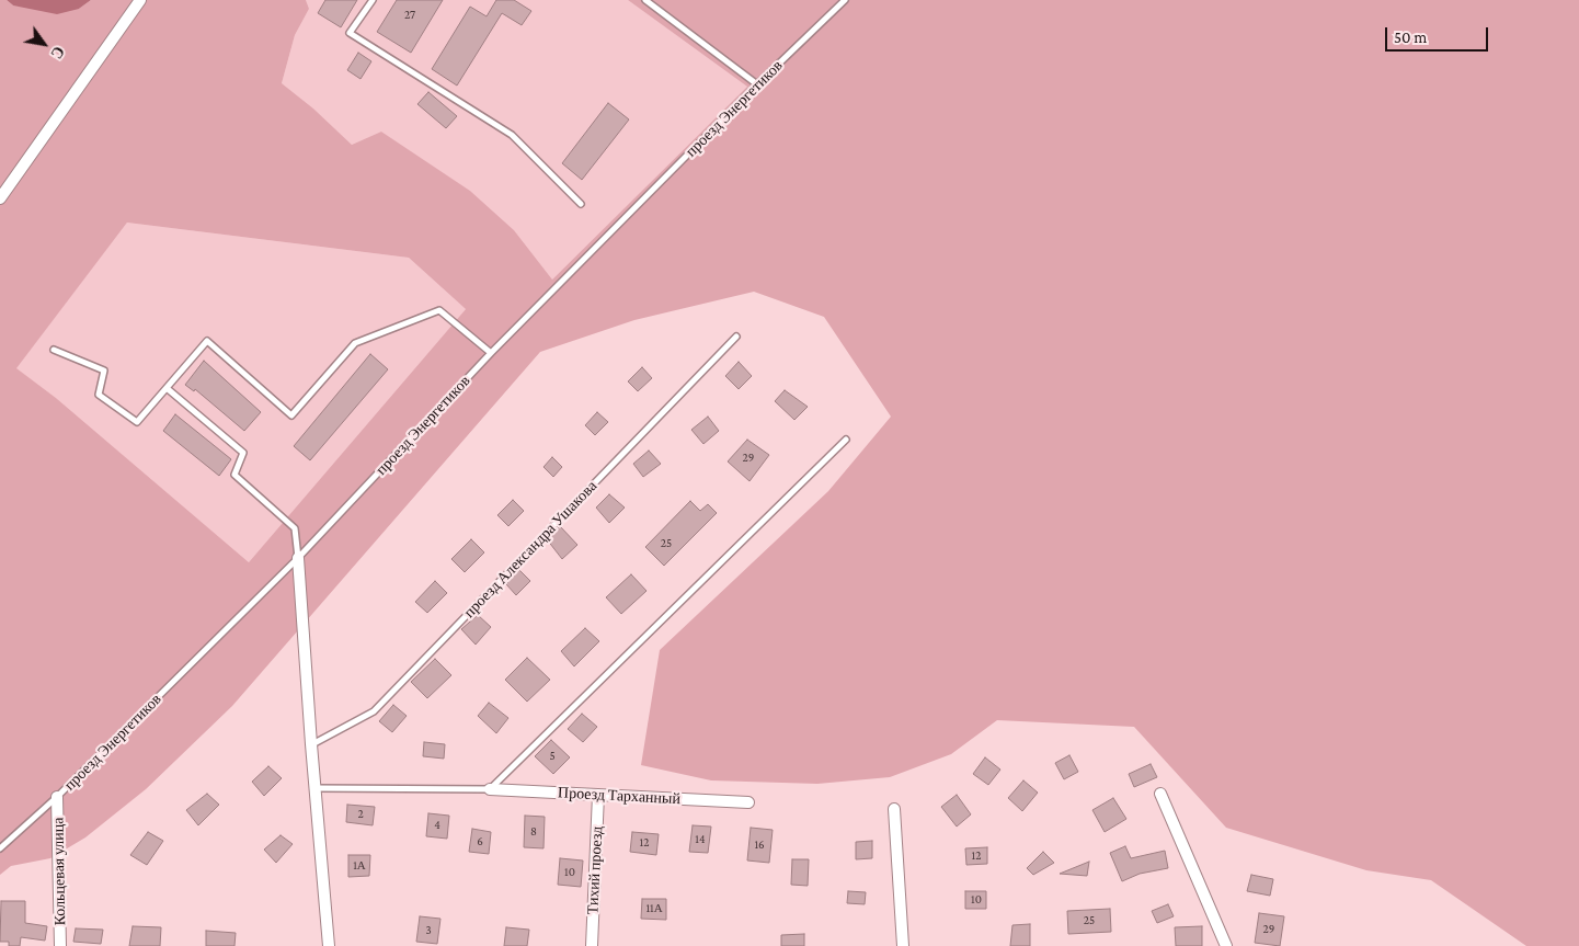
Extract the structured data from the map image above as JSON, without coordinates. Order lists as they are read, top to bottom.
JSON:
{
  "streets": {
    "street": ["Проезд Тарханный", "Тихий проезд", "Кольцевая улица"],
    "lane": ["проезд Энергетиков", "проезд Александра Ушакова"]
  },
  "crossings": [
    ["проезд Энергетиков", "Кольцевая улица"],
    ["Проезд Тарханный", "Тихий проезд"]
  ],
  "house_numbers": [
    "27",
    "29",
    "25",
    "5",
    "2",
    "4",
    "8",
    "14",
    "6",
    "12",
    "16",
    "12",
    "1А",
    "10",
    "10",
    "11А",
    "25",
    "29",
    "3"
  ],
  "scale_bar": "50 m",
  "north": "bottom right"
}
